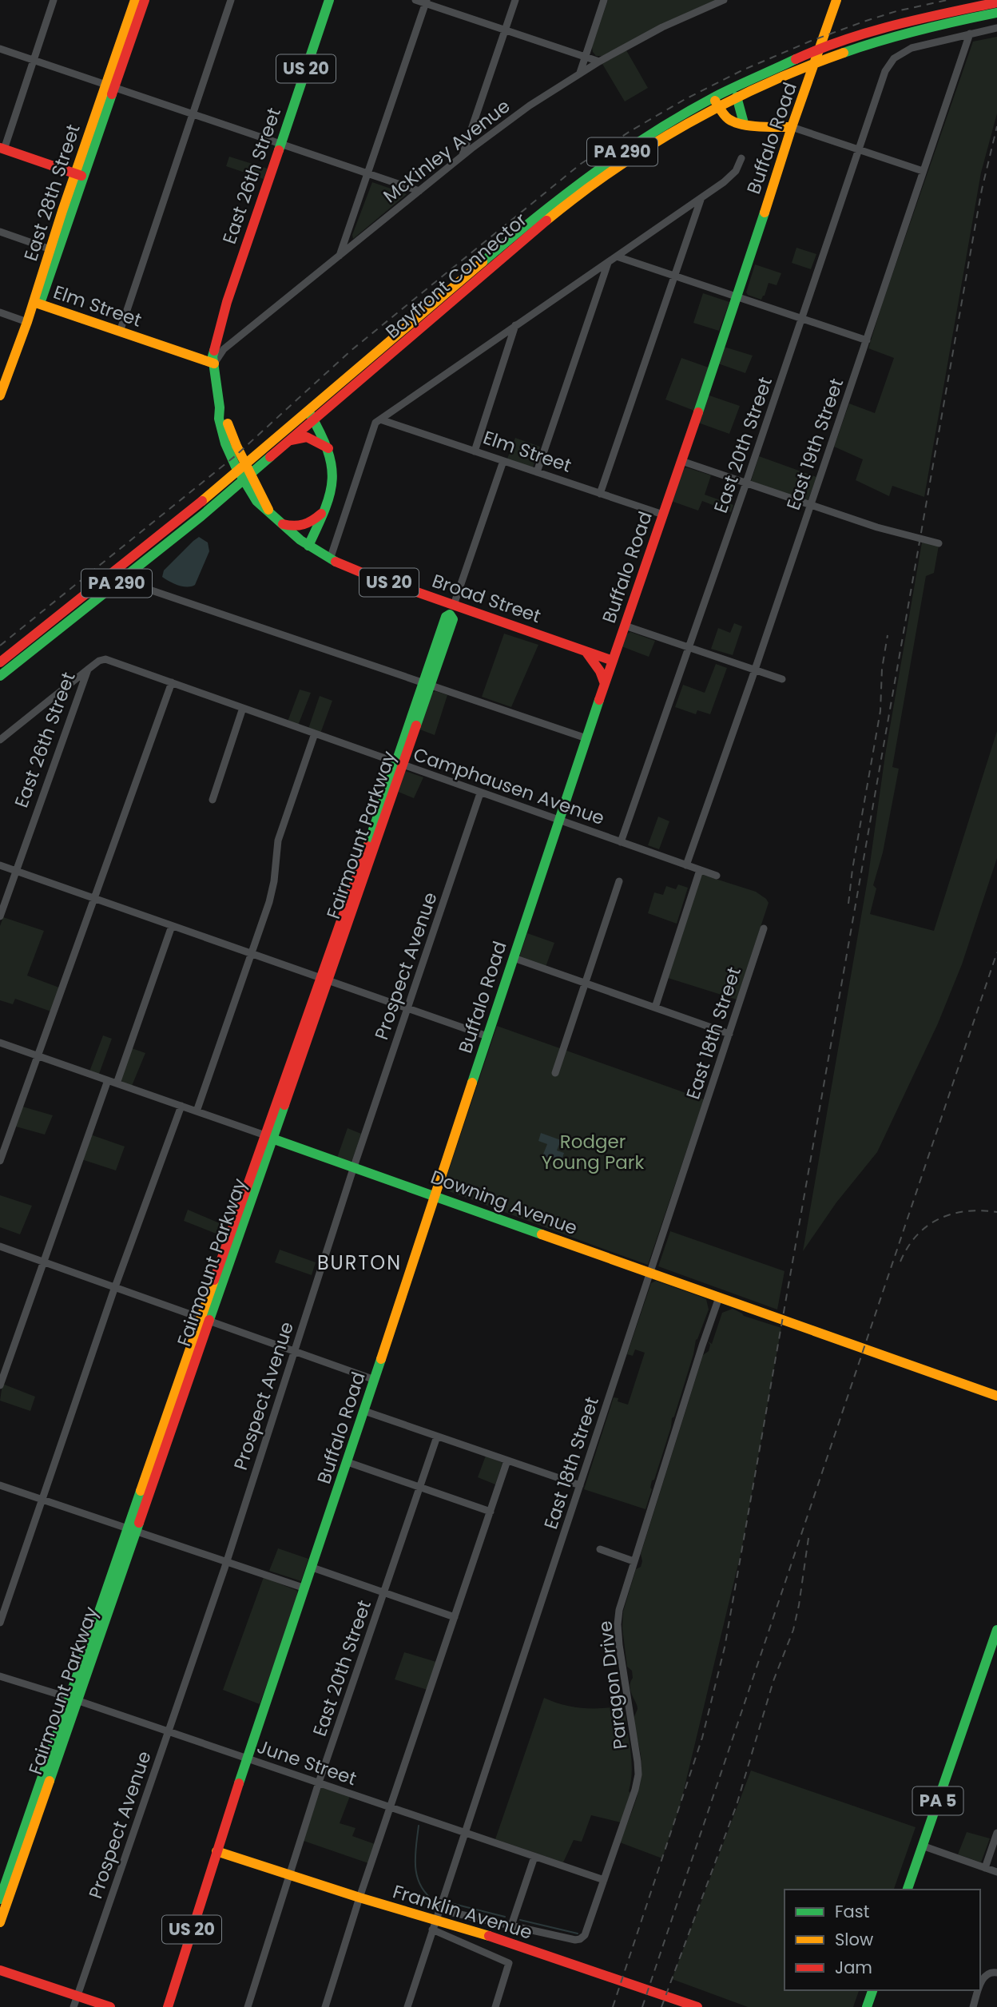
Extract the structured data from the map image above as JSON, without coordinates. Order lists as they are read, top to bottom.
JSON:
{
  "streets": {
    "main road": [
      "US 20",
      "Buffalo Road",
      "PA 290",
      "East 26th Street",
      "East 28th Street",
      "Bayfront Connector",
      "Elm Street",
      "Broad Street",
      "Fairmount Parkway",
      "Downing Avenue",
      "PA 5",
      "Franklin Avenue"
    ],
    "street": [
      "McKinley Avenue",
      "East 19th Street",
      "East 20th Street",
      "Camphausen Avenue",
      "Prospect Avenue",
      "East 18th Street",
      "Paragon Drive",
      "June Street"
    ]
  },
  "crossings": [
    ["Buffalo Road", "Elm Street"],
    ["Buffalo Road", "Broad Street"],
    ["Buffalo Road", "Camphausen Avenue"],
    ["Buffalo Road", "Downing Avenue"],
    ["Buffalo Road", "June Street"],
    ["Buffalo Road", "Franklin Avenue"],
    ["McKinley Avenue", "East 26th Street"],
    ["McKinley Avenue", "Elm Street"],
    ["McKinley Avenue", "Broad Street"],
    ["East 26th Street", "Elm Street"],
    ["East 26th Street", "Broad Street"],
    ["East 26th Street", "Camphausen Avenue"],
    ["East 28th Street", "Elm Street"],
    ["Elm Street", "Broad Street"],
    ["Elm Street", "Fairmount Parkway"],
    ["East 19th Street", "East 20th Street"],
    ["East 19th Street", "Camphausen Avenue"],
    ["East 20th Street", "Camphausen Avenue"],
    ["East 20th Street", "June Street"],
    ["East 20th Street", "Franklin Avenue"],
    ["Broad Street", "Fairmount Parkway"],
    ["Camphausen Avenue", "Fairmount Parkway"],
    ["Camphausen Avenue", "Prospect Avenue"],
    ["Fairmount Parkway", "Downing Avenue"],
    ["Fairmount Parkway", "June Street"],
    ["Prospect Avenue", "Downing Avenue"],
    ["Prospect Avenue", "June Street"],
    ["East 18th Street", "Downing Avenue"],
    ["East 18th Street", "June Street"],
    ["East 18th Street", "Franklin Avenue"],
    ["Downing Avenue", "Paragon Drive"],
    ["Paragon Drive", "June Street"]
  ],
  "districts": ["BURTON"],
  "parks": ["Rodger Young Park"],
  "legend": ["Fast", "Slow", "Jam"]
}
